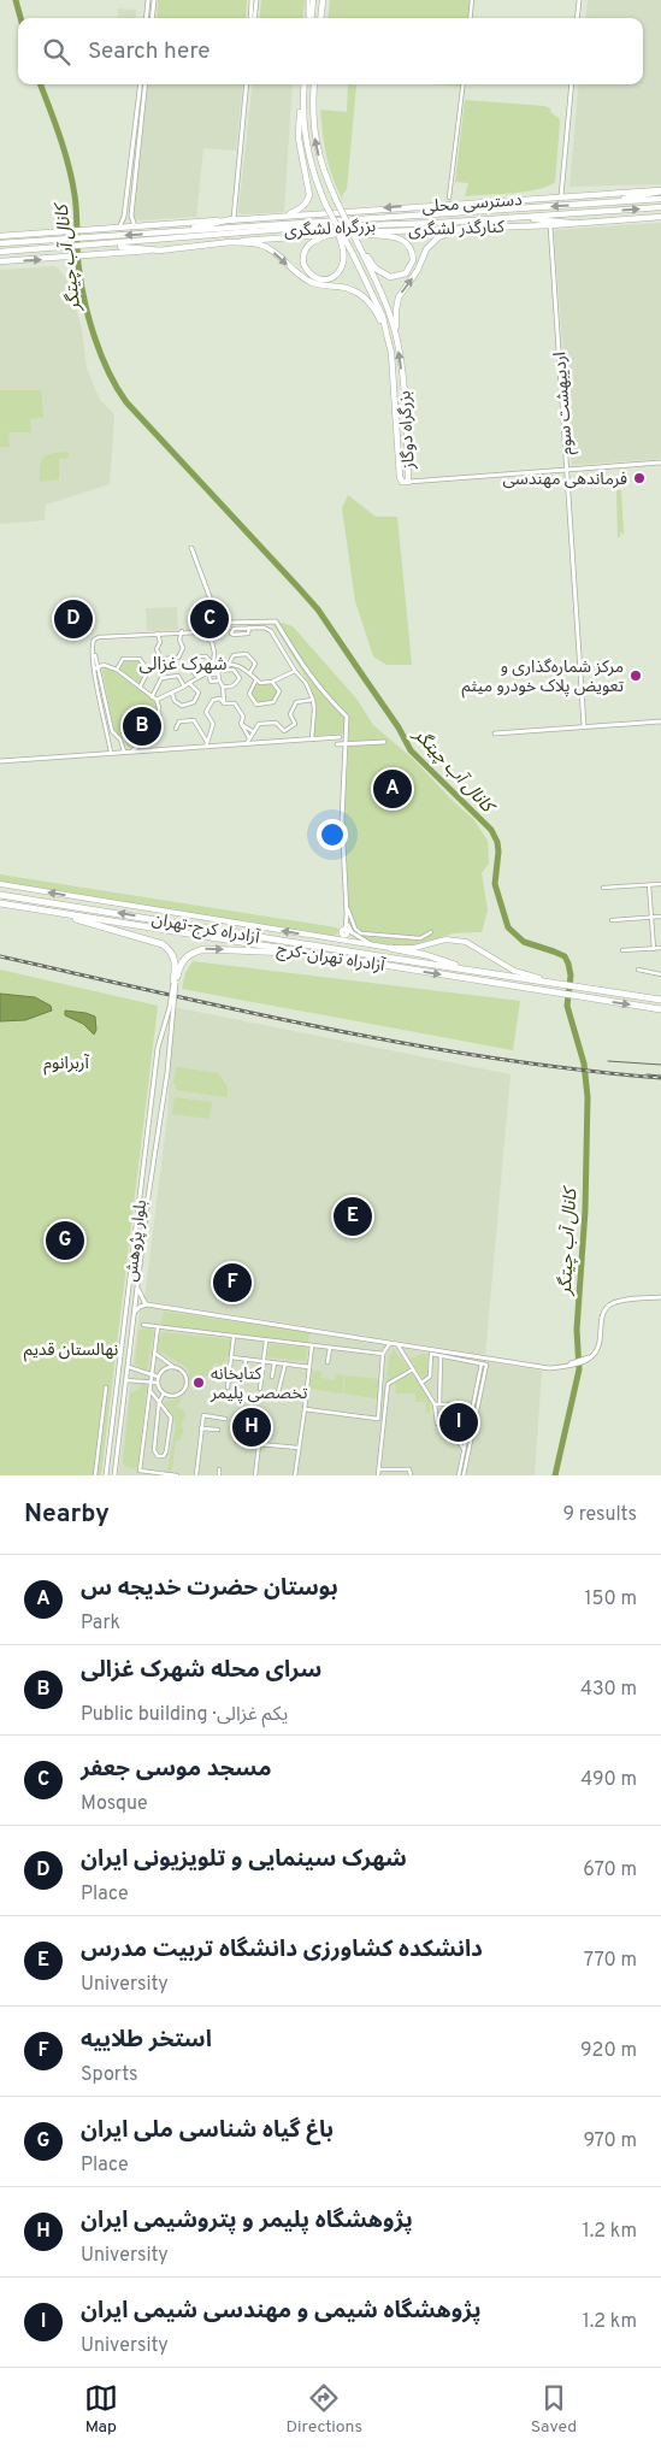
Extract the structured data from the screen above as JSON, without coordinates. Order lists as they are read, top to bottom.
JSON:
{
  "streets": {
    "highway": ["آزادراه کرج-تهران", "آزادراه تهران-کرج"],
    "main road": [
      "دسترسی محلی",
      "بزرگراه لشگری",
      "کنارگذر لشگری",
      "بزرگراه دوگاز"
    ],
    "street": ["اردیبهشت سوم", "بلوار پژوهش"]
  },
  "crossings": [
    ["کنارگذر لشگری", "اردیبهشت سوم"]
  ],
  "one_way": ["دسترسی محلی", "آزادراه کرج-تهران", "آزادراه تهران-کرج"],
  "districts": ["شهرک غزالی"],
  "water": ["کانال آب چیتگر"],
  "parks": ["آربرانوم", "نهالستان قدیم"],
  "places": ["فرماندهی مهندسی", "مرکز شماره‌گذاری و تعویض پلاک خودرو میثم", "کتابخانه تخصصی پلیمر"],
  "page": {
    "search": "Search here",
    "pins": [
      "C",
      "D",
      "B",
      "A",
      "E",
      "G",
      "F",
      "I",
      "H"
    ],
    "heading": ["Nearby", "9 results"],
    "list": [
      {
        "mark": "A",
        "name": "بوستان حضرت خدیجه س",
        "note": "Park",
        "value": "150 m"
      },
      {
        "mark": "B",
        "name": "سرای محله شهرک غزالی",
        "note": "Public building · یکم غزالی",
        "value": "430 m"
      },
      {
        "mark": "C",
        "name": "مسجد موسی جعفر",
        "note": "Mosque",
        "value": "490 m"
      },
      {
        "mark": "D",
        "name": "شهرک سینمایی و تلویزیونی ایران",
        "note": "Place",
        "value": "670 m"
      },
      {
        "mark": "E",
        "name": "دانشکده کشاورزی دانشگاه تربیت مدرس",
        "note": "University",
        "value": "770 m"
      },
      {
        "mark": "F",
        "name": "استخر طلاییه",
        "note": "Sports",
        "value": "920 m"
      },
      {
        "mark": "G",
        "name": "باغ گیاه‌ شناسی ملی ایران",
        "note": "Place",
        "value": "970 m"
      },
      {
        "mark": "H",
        "name": "پژوهشگاه پلیمر و پتروشیمی ایران",
        "note": "University",
        "value": "1.2 km"
      },
      {
        "mark": "I",
        "name": "پژوهشگاه شیمی و مهندسی شیمی ایران",
        "note": "University",
        "value": "1.2 km"
      }
    ],
    "nav": ["Map", "Directions", "Saved"]
  }
}
